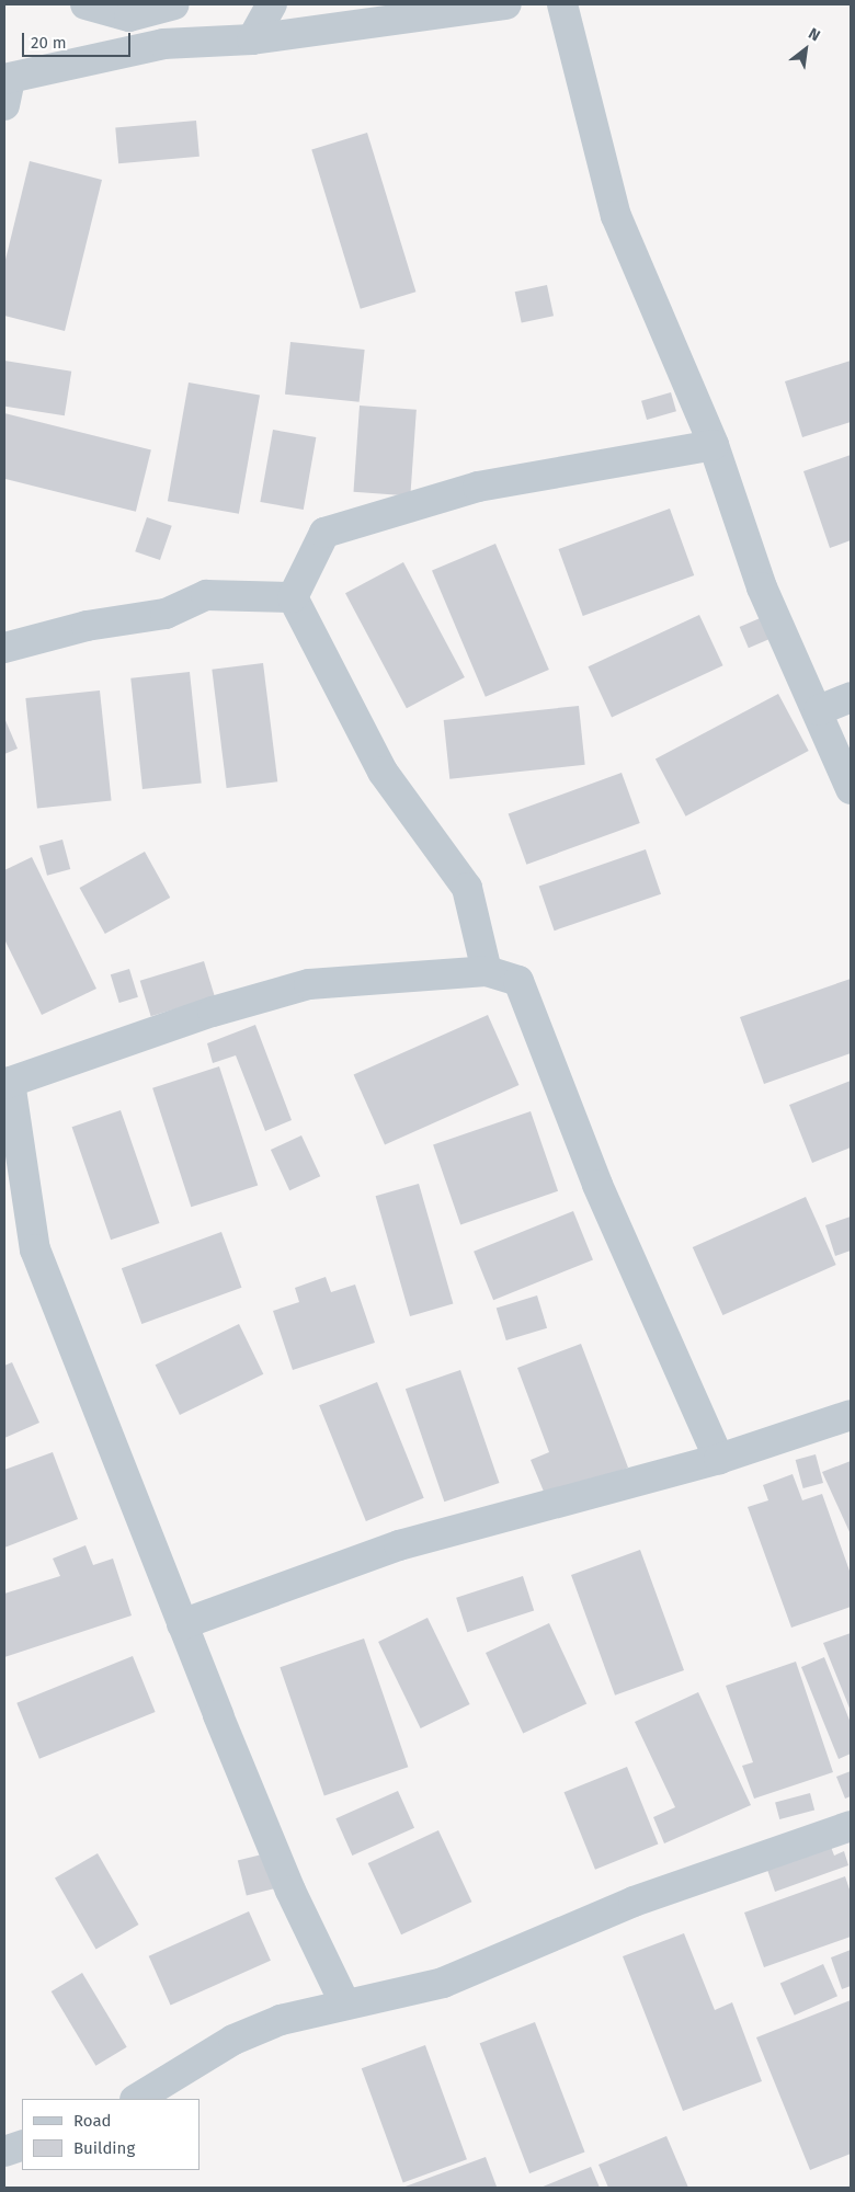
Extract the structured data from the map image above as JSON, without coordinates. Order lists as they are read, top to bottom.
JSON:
{
  "legend": ["Road", "Building"],
  "scale_bar": "20 m",
  "north": "top right"
}
